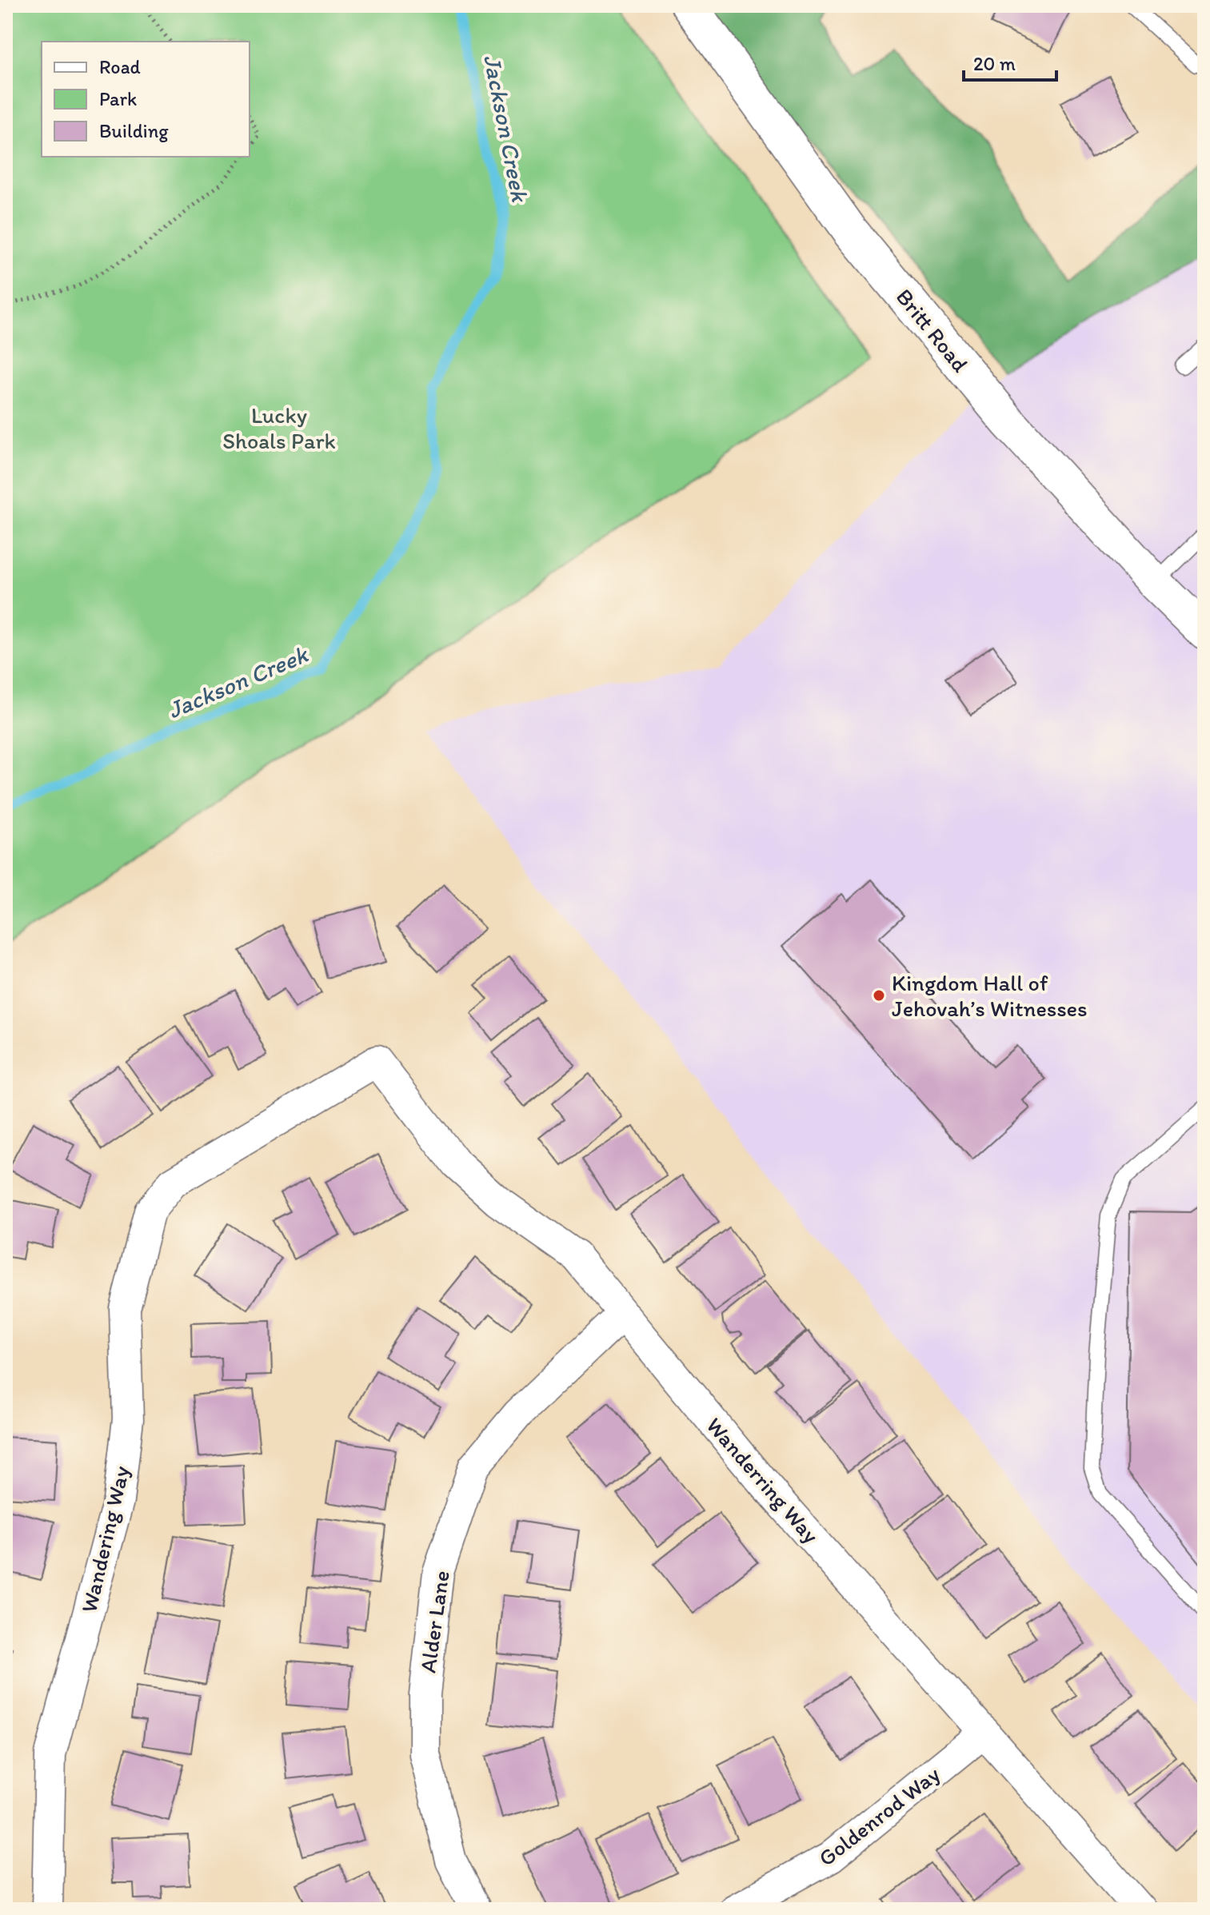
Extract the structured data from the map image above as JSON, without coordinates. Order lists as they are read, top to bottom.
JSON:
{
  "streets": {
    "street": [
      "Britt Road",
      "Wanderring Way",
      "Wandering Way",
      "Alder Lane",
      "Goldenrod Way"
    ]
  },
  "crossings": [
    ["Wanderring Way", "Wandering Way"],
    ["Wanderring Way", "Alder Lane"],
    ["Wanderring Way", "Goldenrod Way"]
  ],
  "water": ["Jackson Creek"],
  "parks": ["Lucky Shoals Park"],
  "places": ["Kingdom Hall of Jehovah’s Witnesses"],
  "legend": ["Road", "Park", "Building"],
  "scale_bar": "20 m"
}
